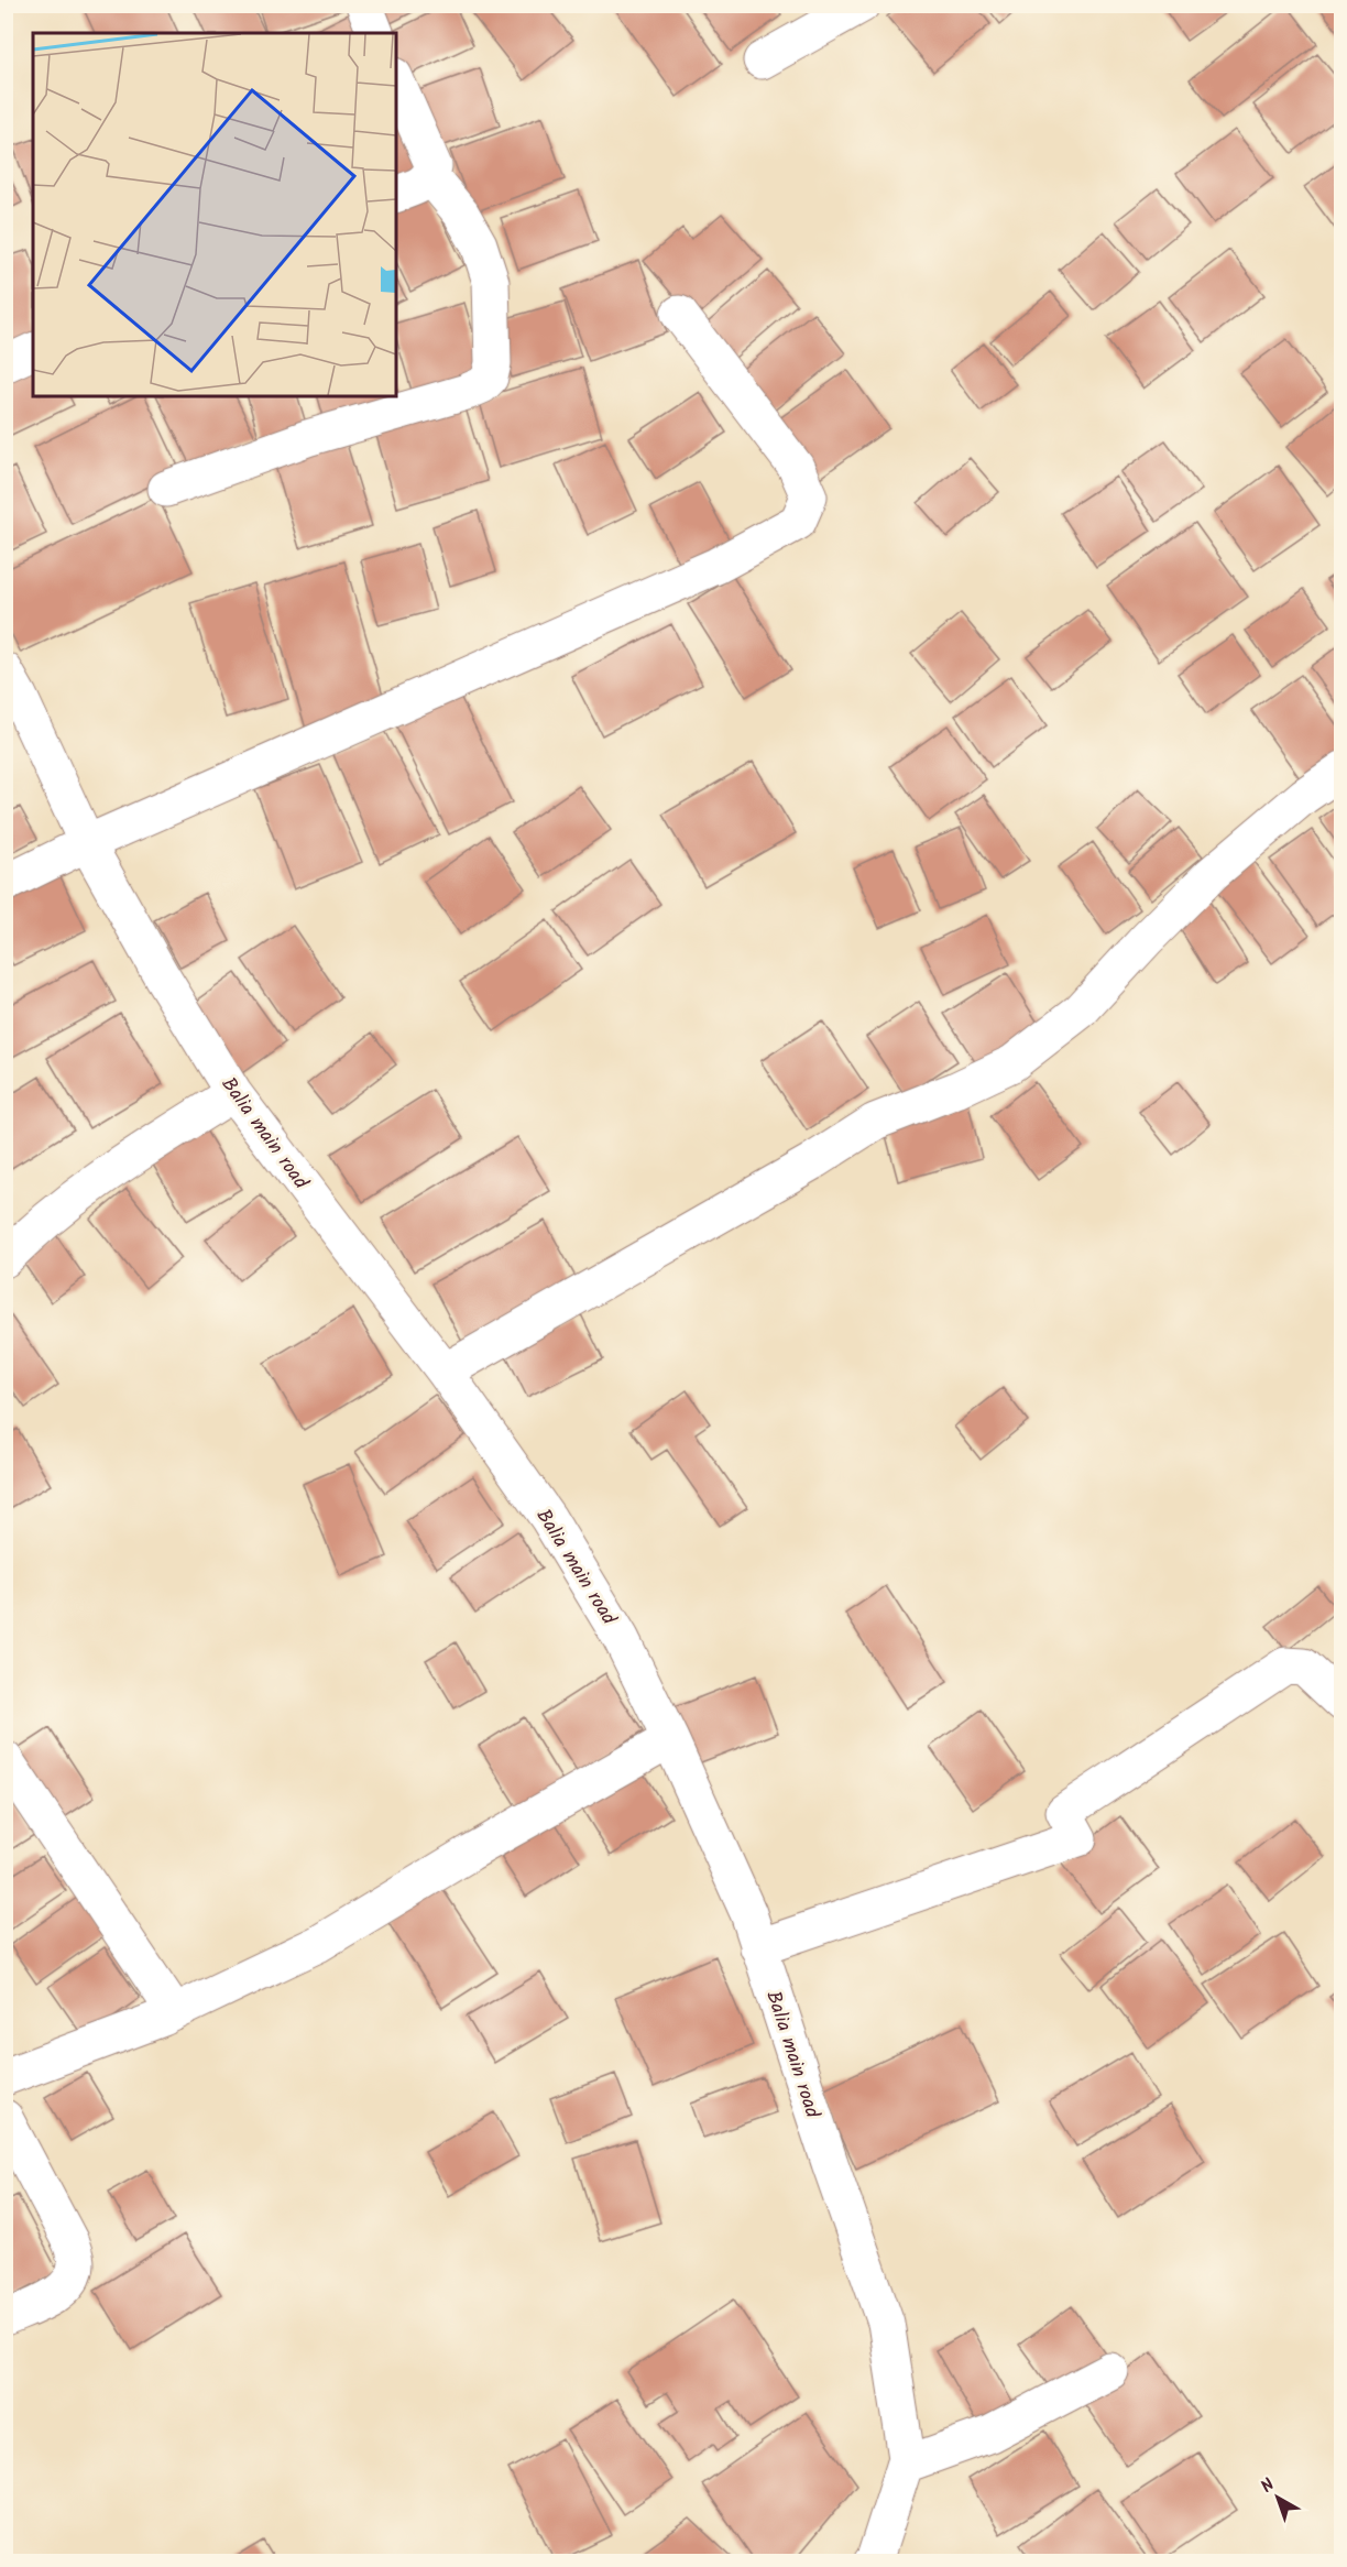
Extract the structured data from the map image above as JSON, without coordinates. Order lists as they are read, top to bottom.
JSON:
{
  "streets": {
    "street": ["Balia main road"]
  },
  "north": "top left"
}
